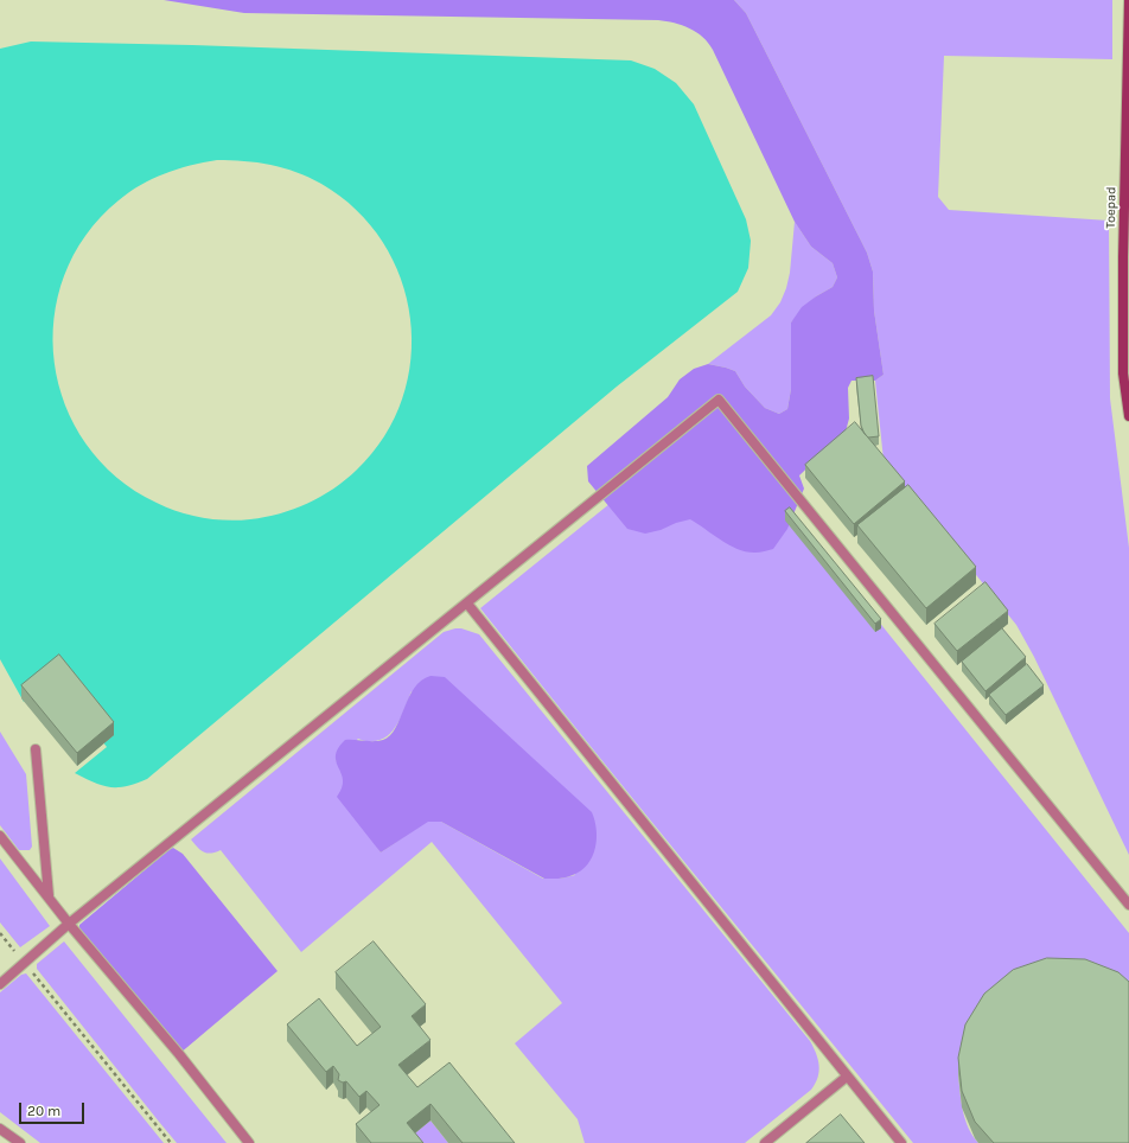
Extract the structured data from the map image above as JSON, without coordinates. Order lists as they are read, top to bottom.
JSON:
{
  "streets": {
    "street": ["Toepad"]
  },
  "scale_bar": "20 m"
}
